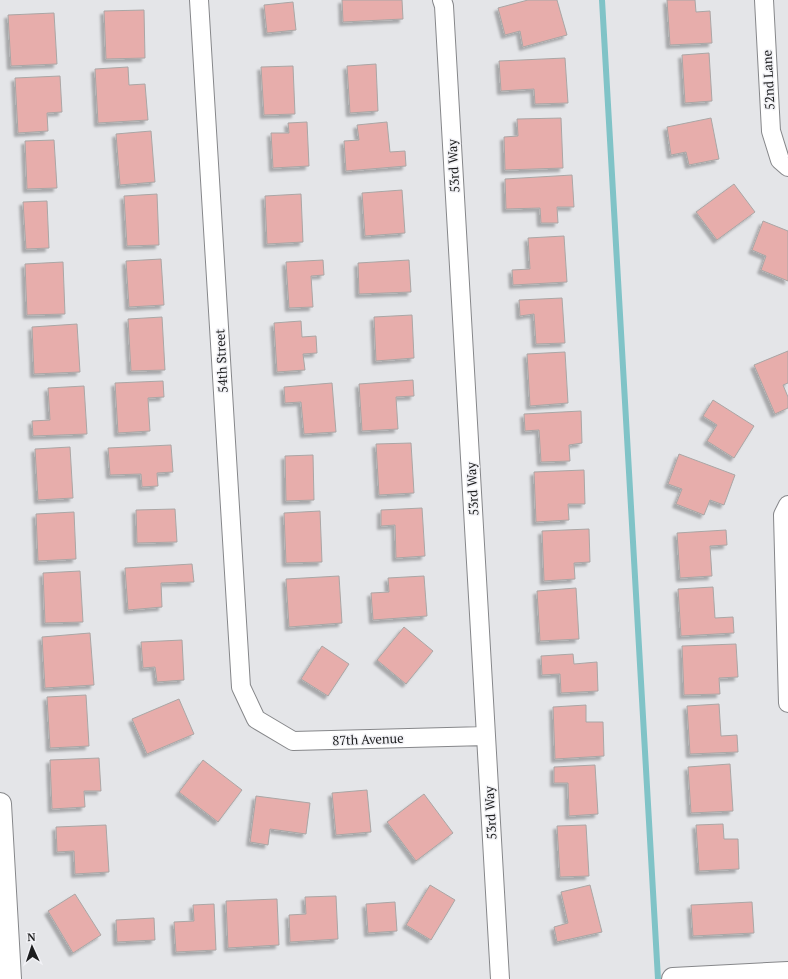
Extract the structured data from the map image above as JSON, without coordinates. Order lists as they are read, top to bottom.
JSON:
{
  "streets": {
    "street": [
      "52nd Lane",
      "53rd Way",
      "54th Street",
      "87th Avenue"
    ]
  },
  "crossings": [
    ["53rd Way", "87th Avenue"],
    ["54th Street", "87th Avenue"]
  ],
  "north": "top"
}
